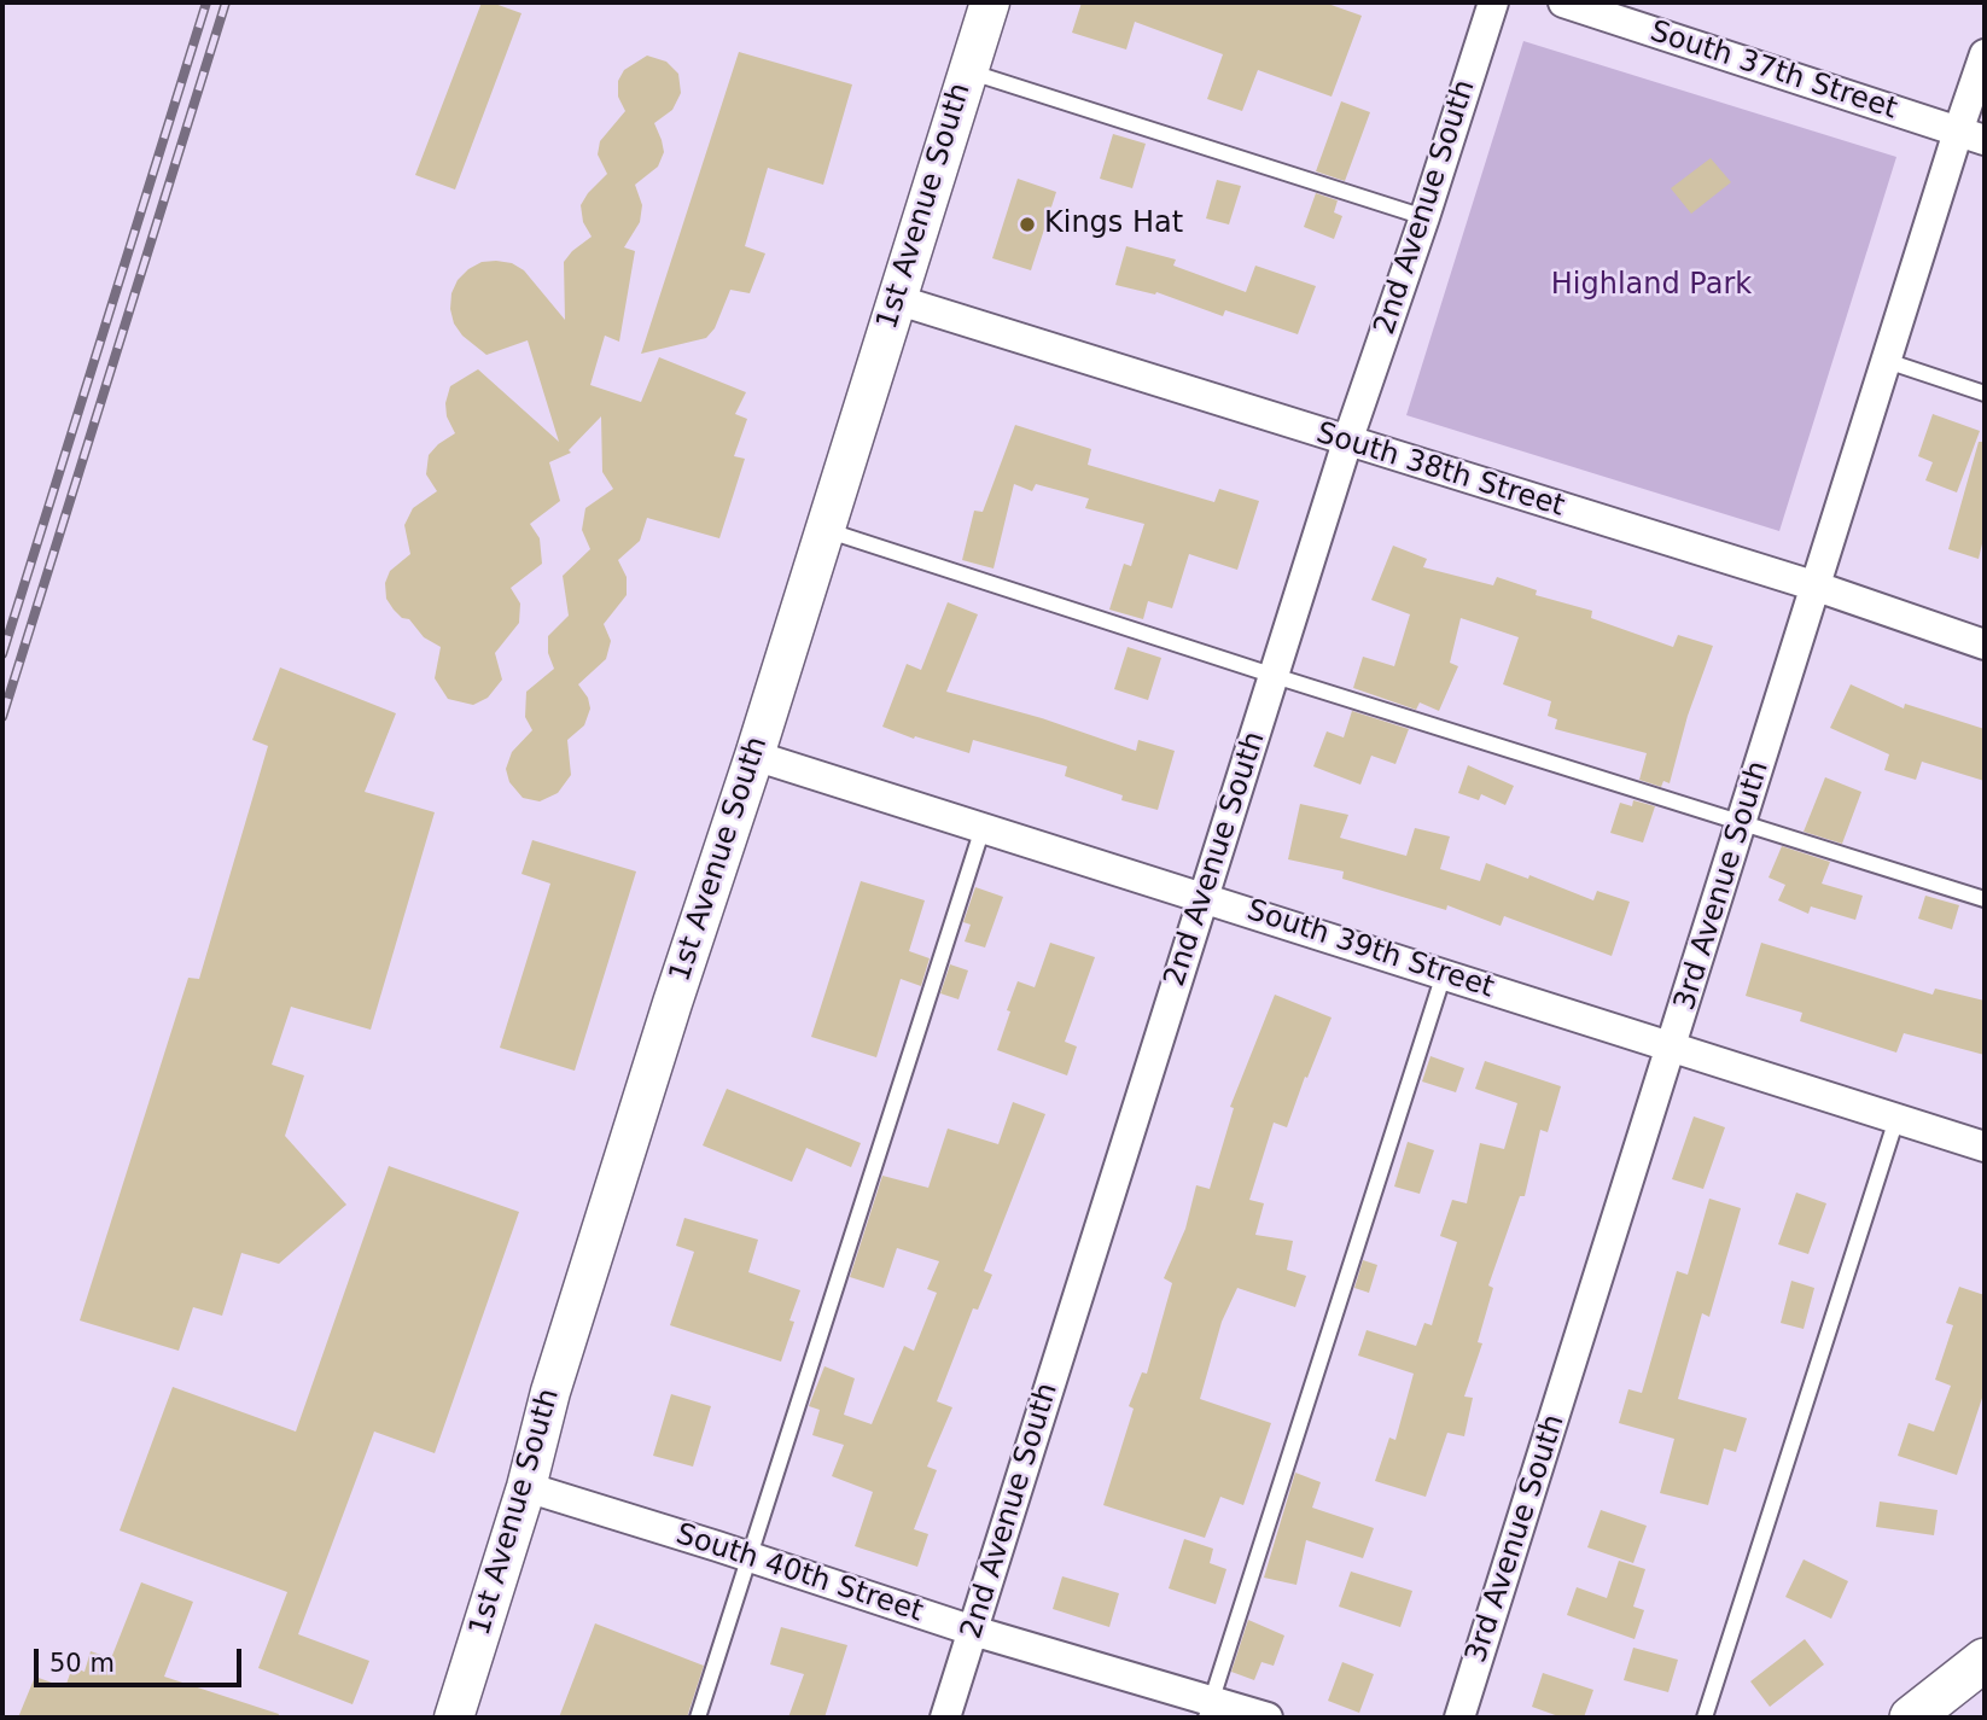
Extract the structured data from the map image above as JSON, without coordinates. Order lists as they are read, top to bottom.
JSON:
{
  "streets": {
    "street": [
      "South 37th Street",
      "1st Avenue South",
      "2nd Avenue South",
      "South 38th Street",
      "3rd Avenue South",
      "South 39th Street",
      "South 40th Street"
    ]
  },
  "crossings": [
    ["South 37th Street", "3rd Avenue South"],
    ["1st Avenue South", "South 38th Street"],
    ["1st Avenue South", "South 39th Street"],
    ["1st Avenue South", "South 40th Street"],
    ["2nd Avenue South", "South 38th Street"],
    ["2nd Avenue South", "South 39th Street"],
    ["2nd Avenue South", "South 40th Street"],
    ["South 38th Street", "3rd Avenue South"],
    ["3rd Avenue South", "South 39th Street"]
  ],
  "parks": ["Highland Park"],
  "places": ["Kings Hat"],
  "scale_bar": "50 m"
}
